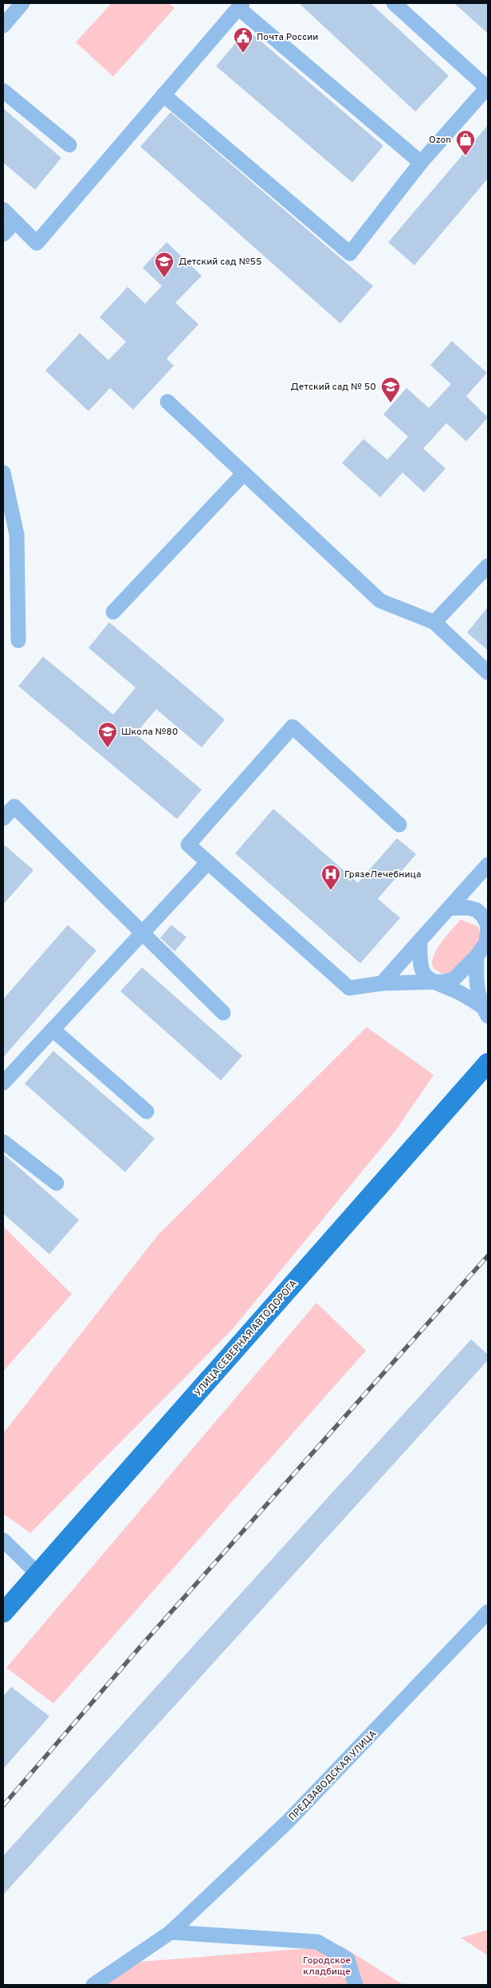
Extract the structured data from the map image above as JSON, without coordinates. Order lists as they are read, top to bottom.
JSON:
{
  "streets": {
    "main road": ["УЛИЦА СЕВЕРНАЯ АВТОДОРОГА"],
    "street": ["ПРЕДЗАВОДСКАЯ УЛИЦА"]
  },
  "parks": ["Городское кладбище"],
  "places": {
    "public building": ["Почта России"],
    "shop": ["Ozon"],
    "school or university": ["Детский сад №55", "Детский сад № 50", "Школа №80"],
    "hospital": ["ГрязеЛечебница"]
  }
}
